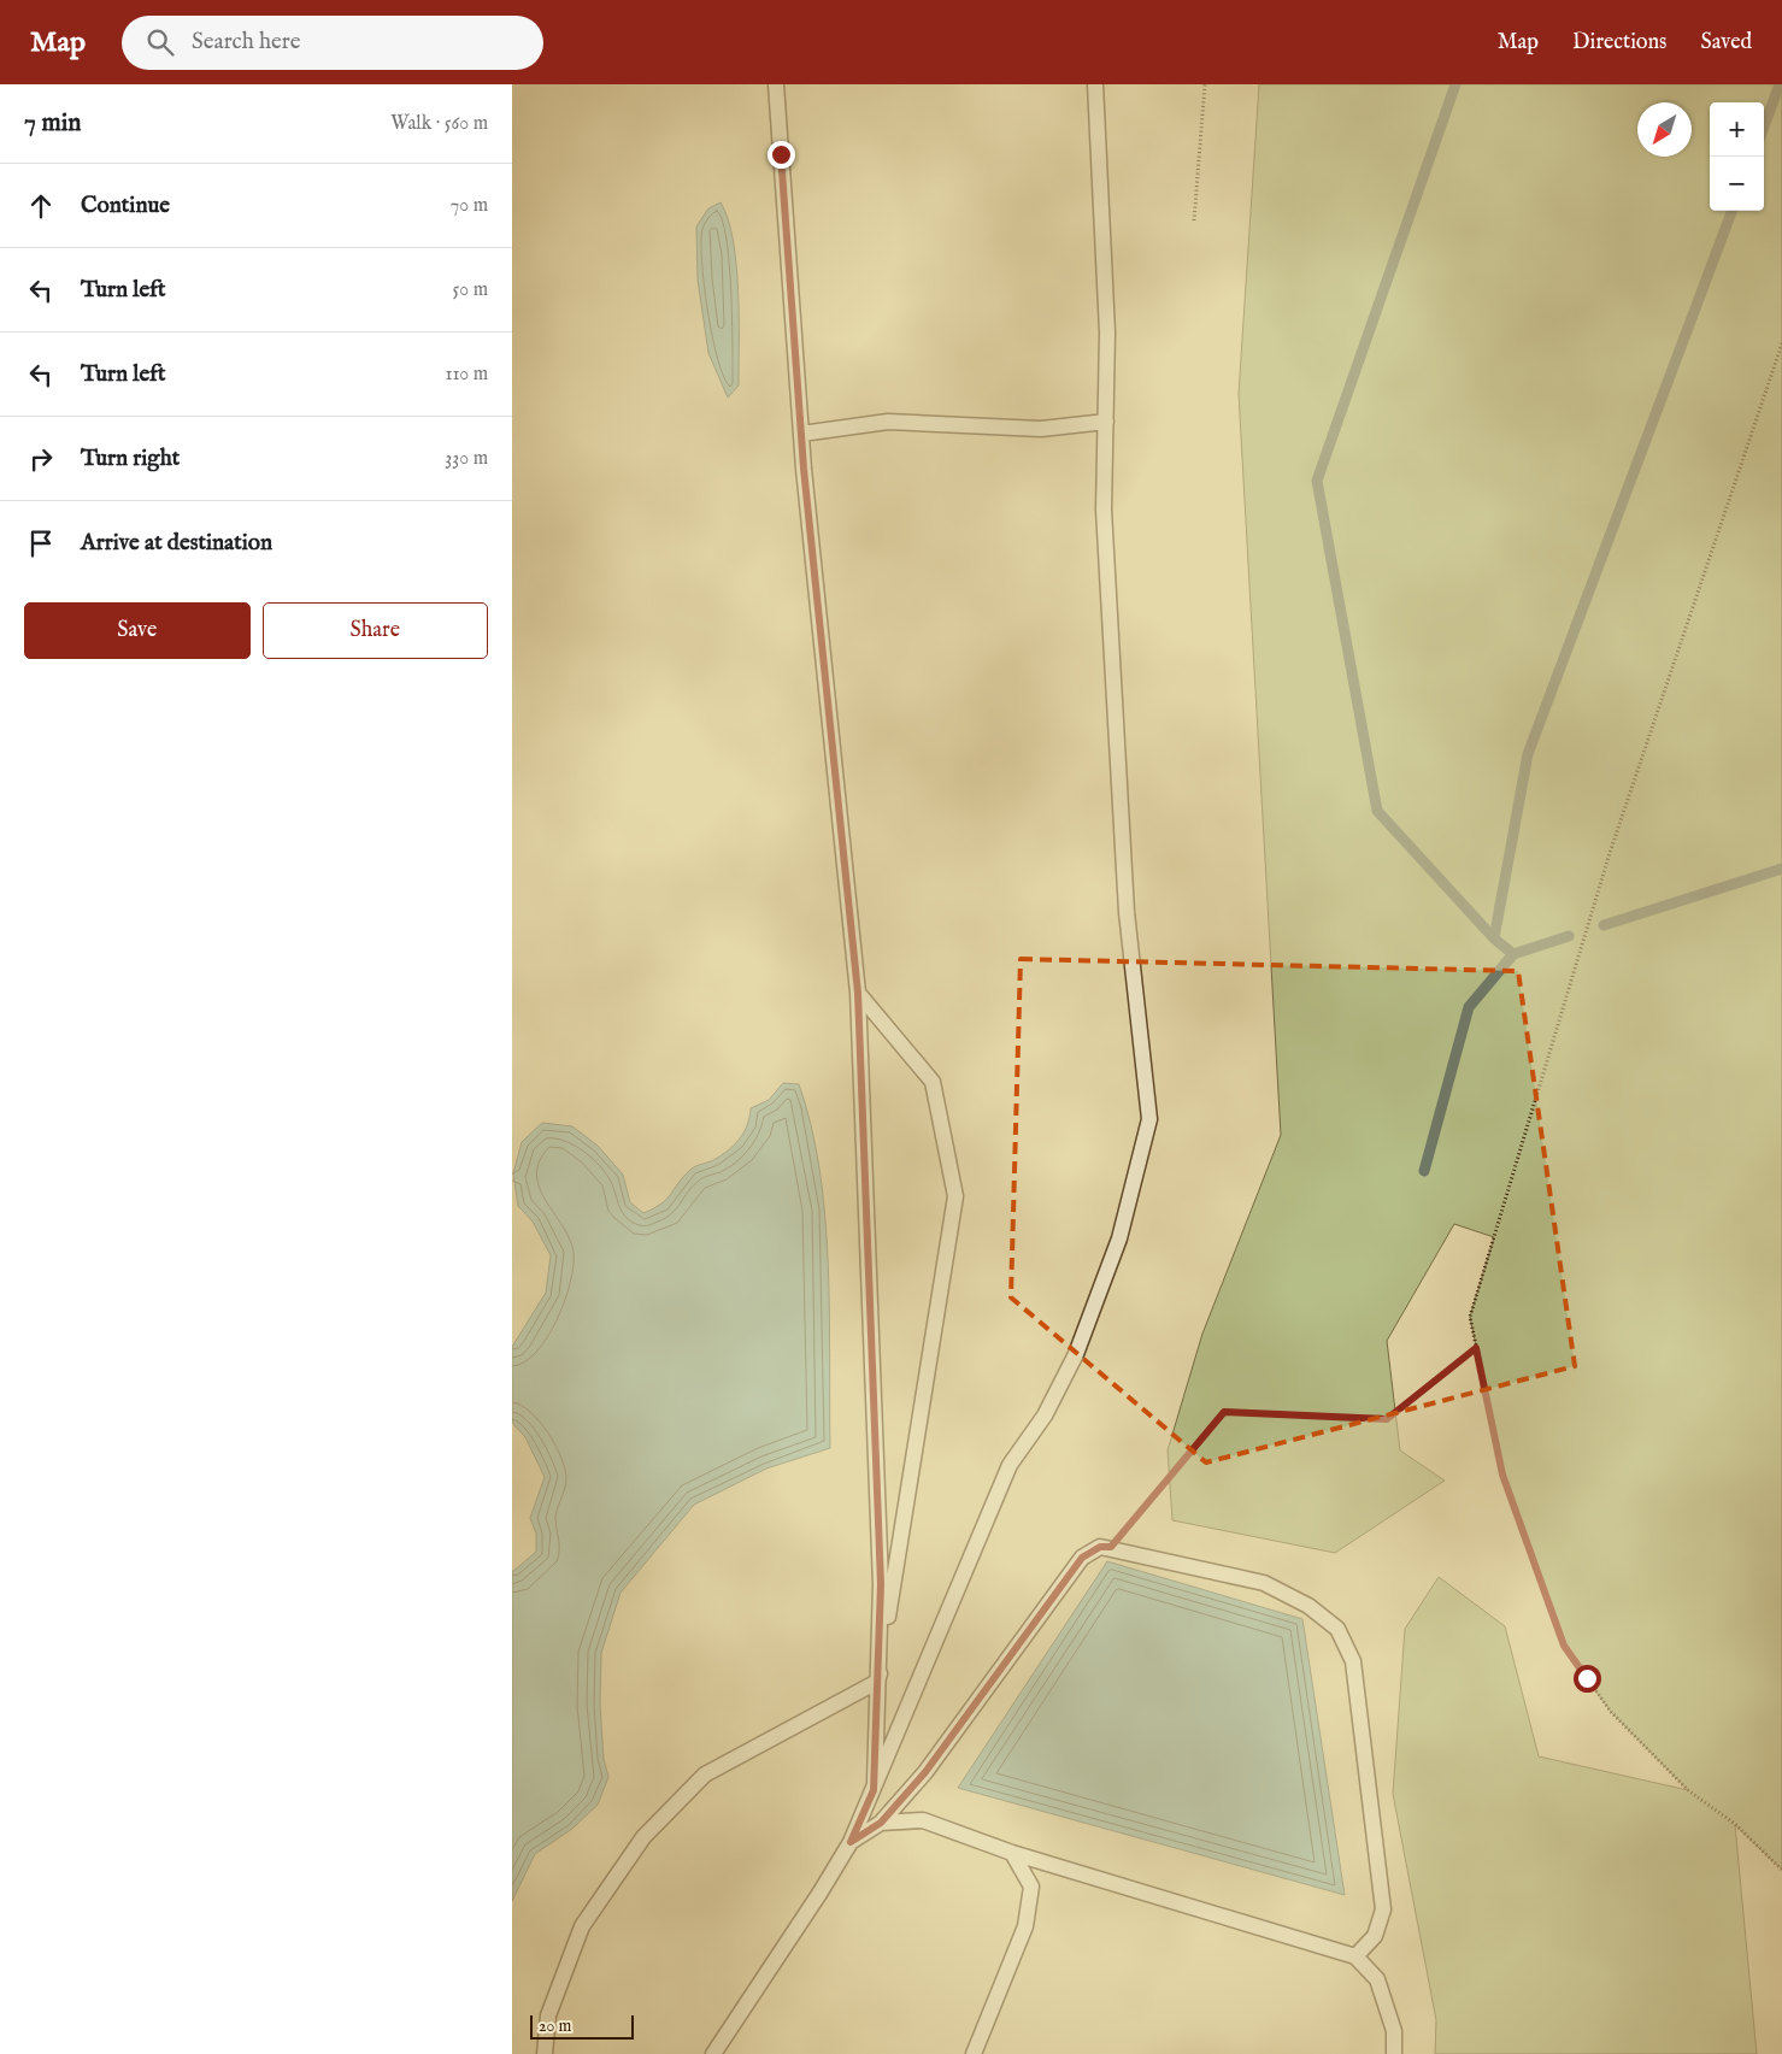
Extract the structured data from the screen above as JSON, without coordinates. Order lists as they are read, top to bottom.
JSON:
{
  "scale_bar": "20 m",
  "north": "bottom left",
  "page": {
    "header": "Map",
    "search": "Search here",
    "nav": ["Map", "Directions", "Saved"],
    "heading": ["7 min", "Walk · 560 m"],
    "map_buttons": ["+", "−"],
    "list": [
      ["Continue", "70 m"],
      ["Turn left", "50 m"],
      ["Turn left", "110 m"],
      ["Turn right", "330 m"],
      "Arrive at destination"
    ],
    "buttons": ["Save", "Share"],
    "scale": "20 m"
  }
}
